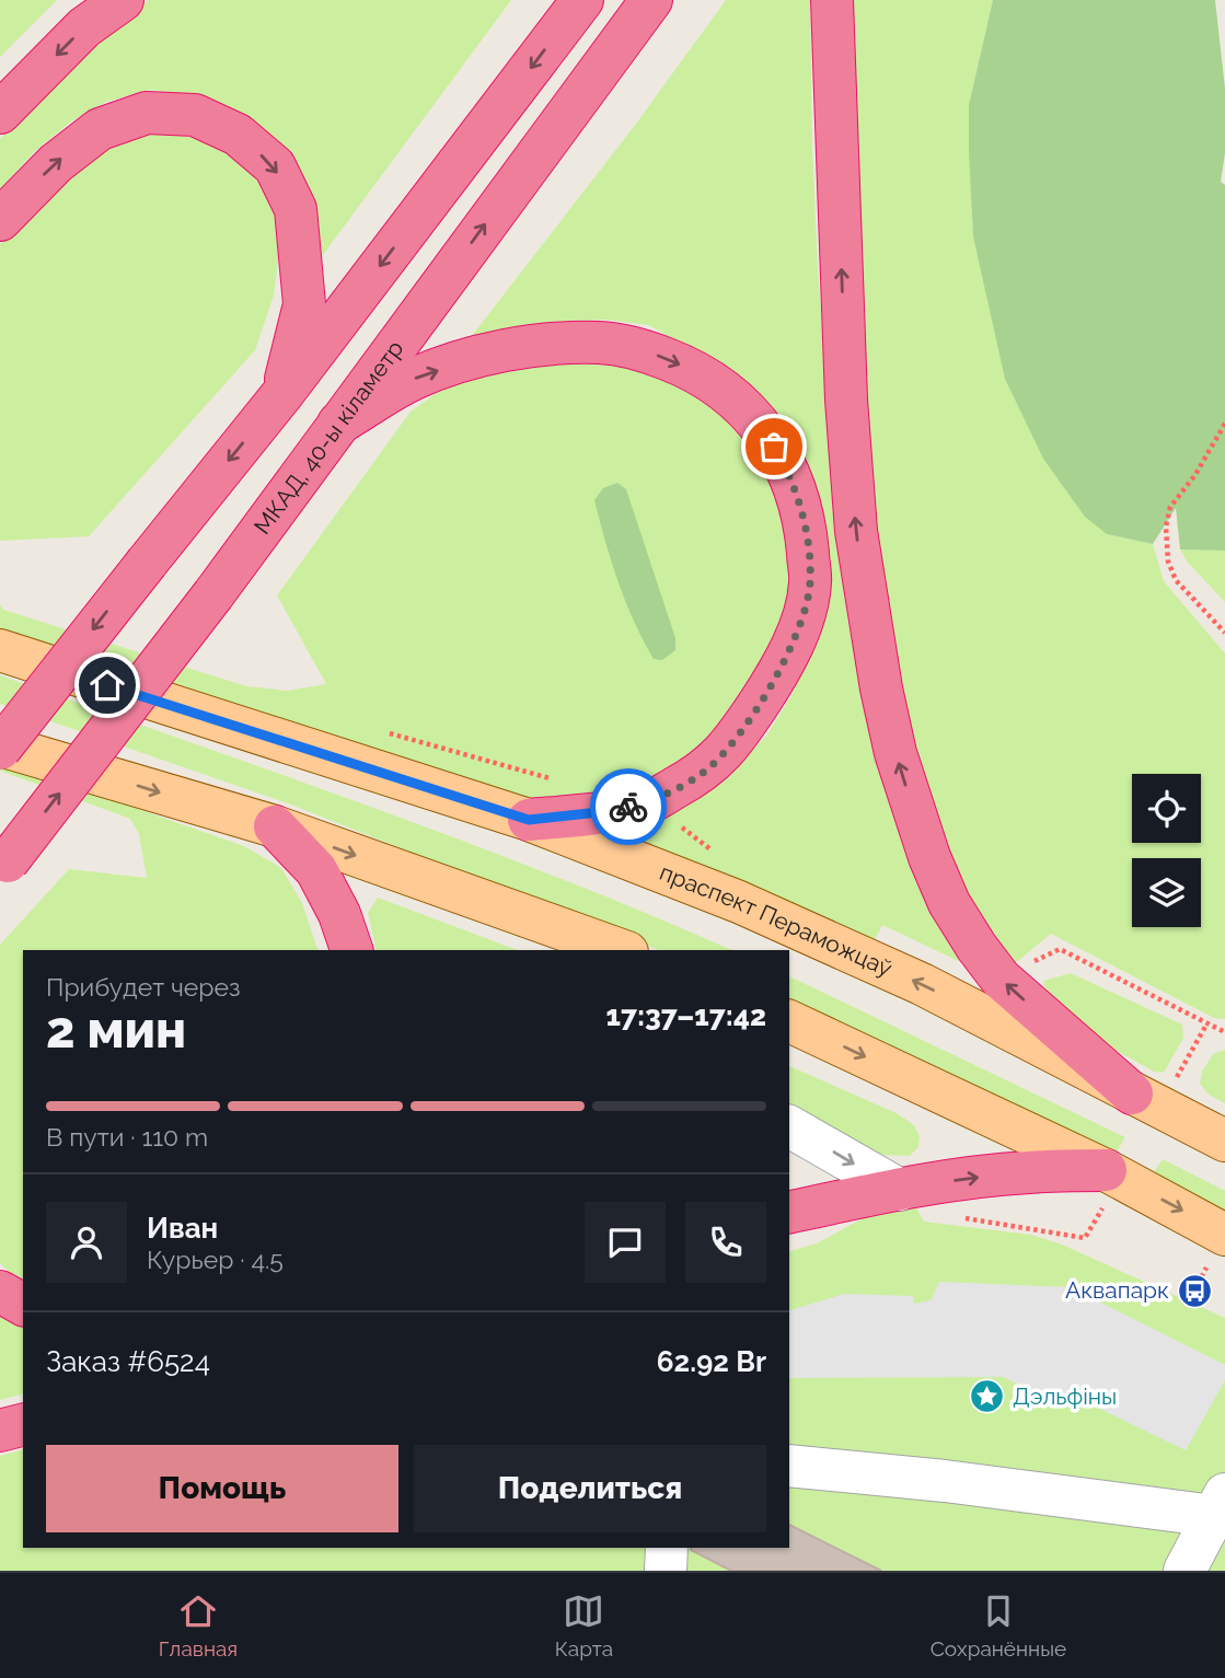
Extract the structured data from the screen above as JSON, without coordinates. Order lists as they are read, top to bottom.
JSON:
{
  "streets": {
    "highway": ["МКАД, 40-ы кіламетр"],
    "main road": ["праспект Пераможцаў"]
  },
  "places": {
    "bus stop": ["Аквапарк"],
    "place": ["Дэльфіны"]
  },
  "page": {
    "heading": ["2 мин", "Прибудет через", "17:37–17:42"],
    "panel": [
      "Иван",
      "Курьер · 4.5",
      "Заказ #6524",
      "62.92 Br"
    ],
    "bar": "В пути · 110 m",
    "buttons": ["Помощь", "Поделиться"],
    "tabs": ["Главная", "Карта", "Сохранённые"]
  }
}
